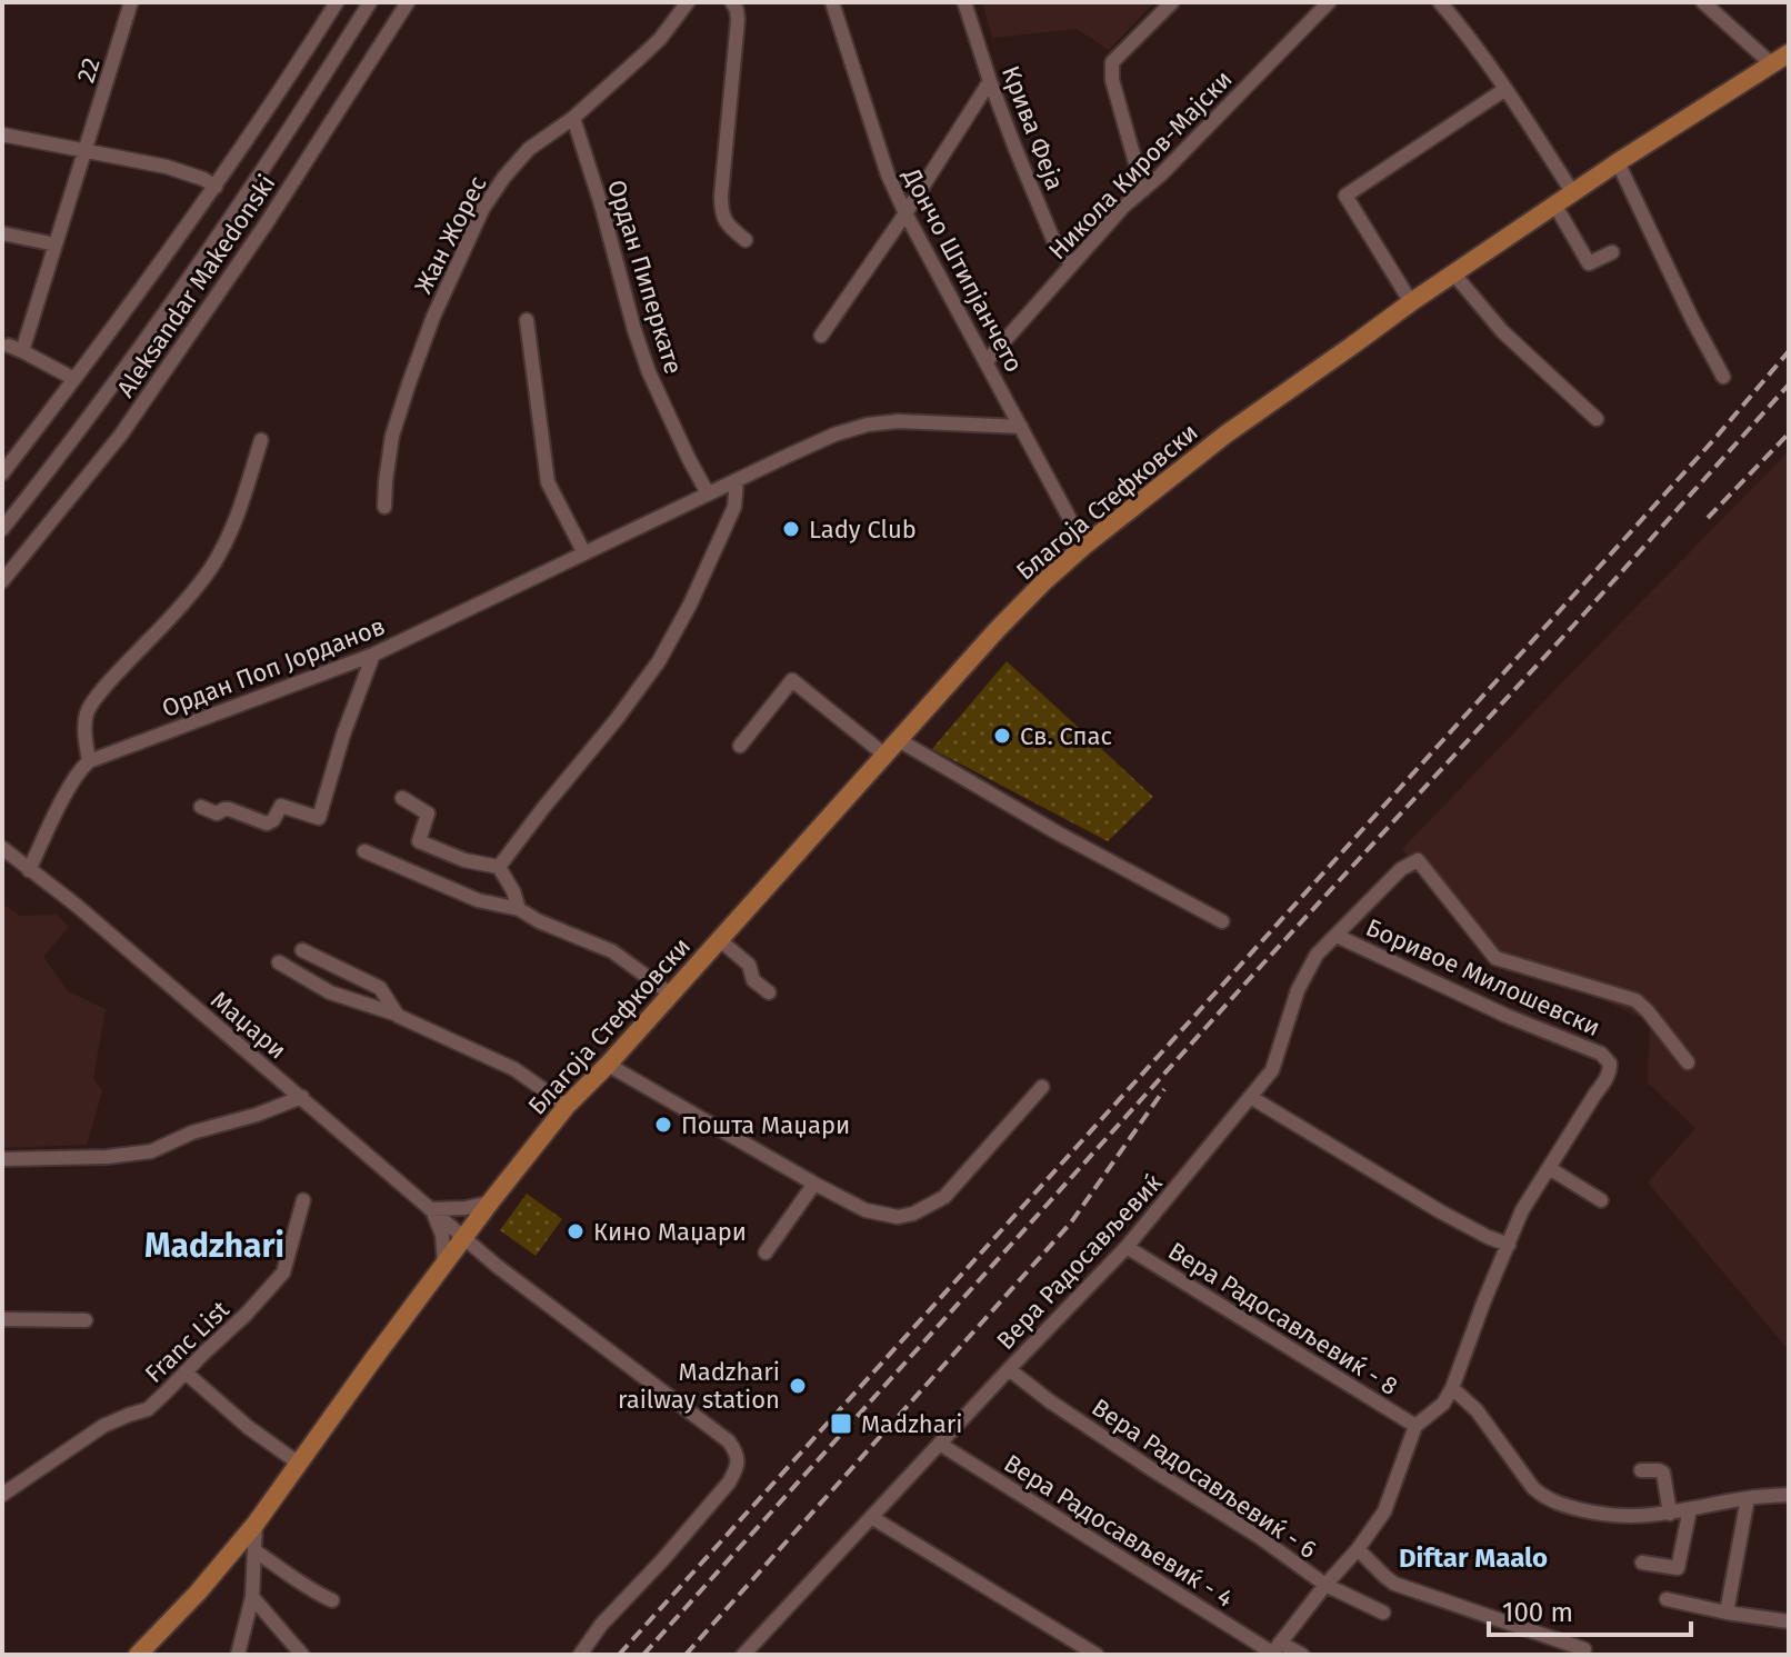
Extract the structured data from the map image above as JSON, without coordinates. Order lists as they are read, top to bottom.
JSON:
{
  "streets": {
    "main road": ["Благоја Стефковски"],
    "street": [
      "22",
      "Крива Феја",
      "Никола Киров-Мајски",
      "Жан Жорес",
      "Дончо Штипјанчето",
      "Ордан Пиперкате",
      "Aleksandar Makedonski",
      "Ордан Поп Јорданов",
      "Боривое Милошевски",
      "Маџари",
      "Вера Радосављевиќ",
      "Вера Радосављевиќ - 8",
      "Franc List",
      "Вера Радосављевиќ - 6",
      "Вера Радосављевиќ - 4"
    ]
  },
  "crossings": [
    ["Крива Феја", "Никола Киров-Мајски"],
    ["Никола Киров-Мајски", "Дончо Штипјанчето"],
    ["Жан Жорес", "Ордан Пиперкате"],
    ["Дончо Штипјанчето", "Благоја Стефковски"],
    ["Дончо Штипјанчето", "Ордан Поп Јорданов"],
    ["Ордан Пиперкате", "Ордан Поп Јорданов"],
    ["Благоја Стефковски", "Маџари"],
    ["Боривое Милошевски", "Вера Радосављевиќ"],
    ["Боривое Милошевски", "Вера Радосављевиќ - 8"],
    ["Боривое Милошевски", "Вера Радосављевиќ - 6"],
    ["Боривое Милошевски", "Вера Радосављевиќ - 4"],
    ["Вера Радосављевиќ", "Вера Радосављевиќ - 8"],
    ["Вера Радосављевиќ", "Вера Радосављевиќ - 6"],
    ["Вера Радосављевиќ", "Вера Радосављевиќ - 4"]
  ],
  "districts": ["Madzhari", "Diftar Maalo"],
  "places": {
    "other": [
      "Lady Club",
      "Св. Спас",
      "Пошта Маџари",
      "Кино Маџари",
      "Madzhari railway station"
    ],
    "transit": ["Madzhari"]
  },
  "scale_bar": "100 m"
}
